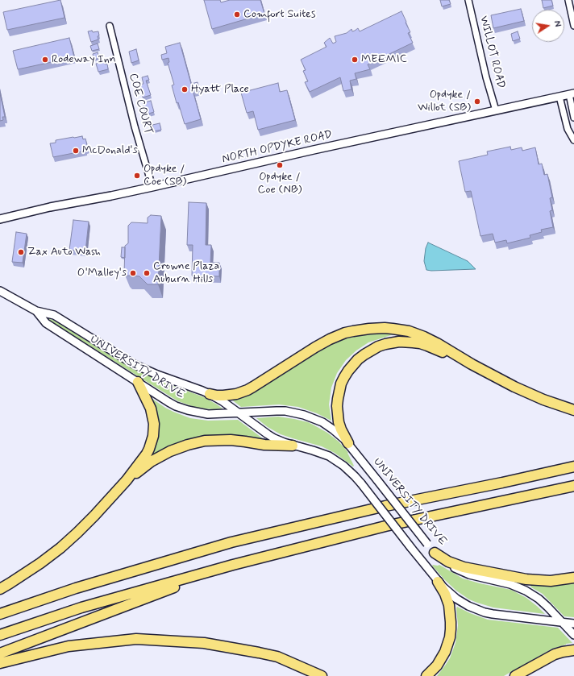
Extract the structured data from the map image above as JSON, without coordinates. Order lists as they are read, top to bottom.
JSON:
{
  "streets": {
    "main road": ["NORTH OPDYKE ROAD", "UNIVERSITY DRIVE"],
    "street": ["WILLOT ROAD", "COE COURT"]
  },
  "crossings": [
    ["WILLOT ROAD", "NORTH OPDYKE ROAD"],
    ["COE COURT", "NORTH OPDYKE ROAD"]
  ],
  "places": [
    "Comfort Suites",
    "Rodeway Inn",
    "MEEMIC",
    "Hyatt Place",
    "Opdyke / Willot (SB)",
    "McDonald's",
    "Opdyke / Coe (NB)",
    "Opdyke / Coe (SB)",
    "Zax Auto Wash",
    "O'Malley's",
    "Crowne Plaza Auburn Hills"
  ],
  "north": "right"
}
